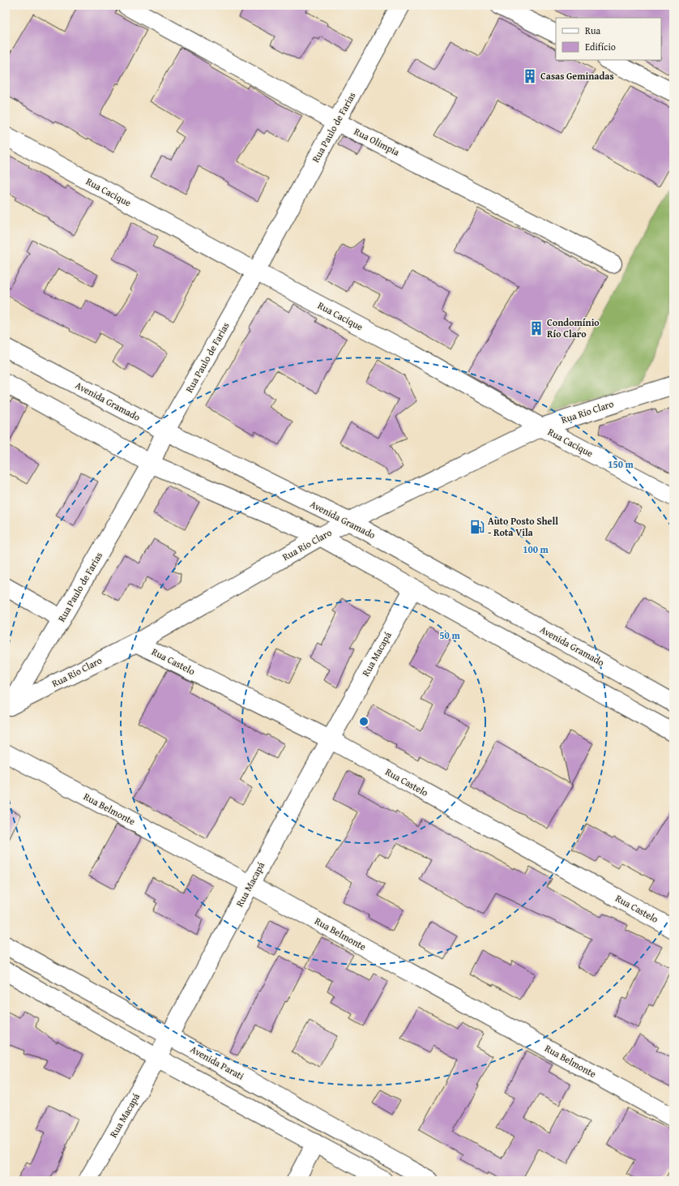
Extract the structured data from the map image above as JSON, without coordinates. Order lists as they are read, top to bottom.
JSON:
{
  "streets": {
    "street": [
      "Rua Paulo de Farias",
      "Rua Olimpia",
      "Rua Cacique",
      "Avenida Gramado",
      "Rua Rio Claro",
      "Rua Macapá",
      "Rua Castelo",
      "Rua Belmonte",
      "Avenida Parati"
    ]
  },
  "crossings": [
    ["Rua Paulo de Farias", "Rua Olimpia"],
    ["Rua Paulo de Farias", "Rua Cacique"],
    ["Rua Paulo de Farias", "Avenida Gramado"],
    ["Rua Paulo de Farias", "Rua Rio Claro"],
    ["Rua Cacique", "Rua Rio Claro"],
    ["Avenida Gramado", "Rua Rio Claro"],
    ["Rua Rio Claro", "Rua Castelo"],
    ["Rua Macapá", "Rua Castelo"],
    ["Rua Macapá", "Rua Belmonte"],
    ["Rua Macapá", "Avenida Parati"]
  ],
  "places": {
    "building": ["Casas Geminadas", "Condomínio Río Claro"],
    "fuel station": ["Auto Posto Shell - Rota Vila"]
  },
  "legend": ["Rua", "Edifício"],
  "rings": ["150 m", "100 m", "50 m"]
}
